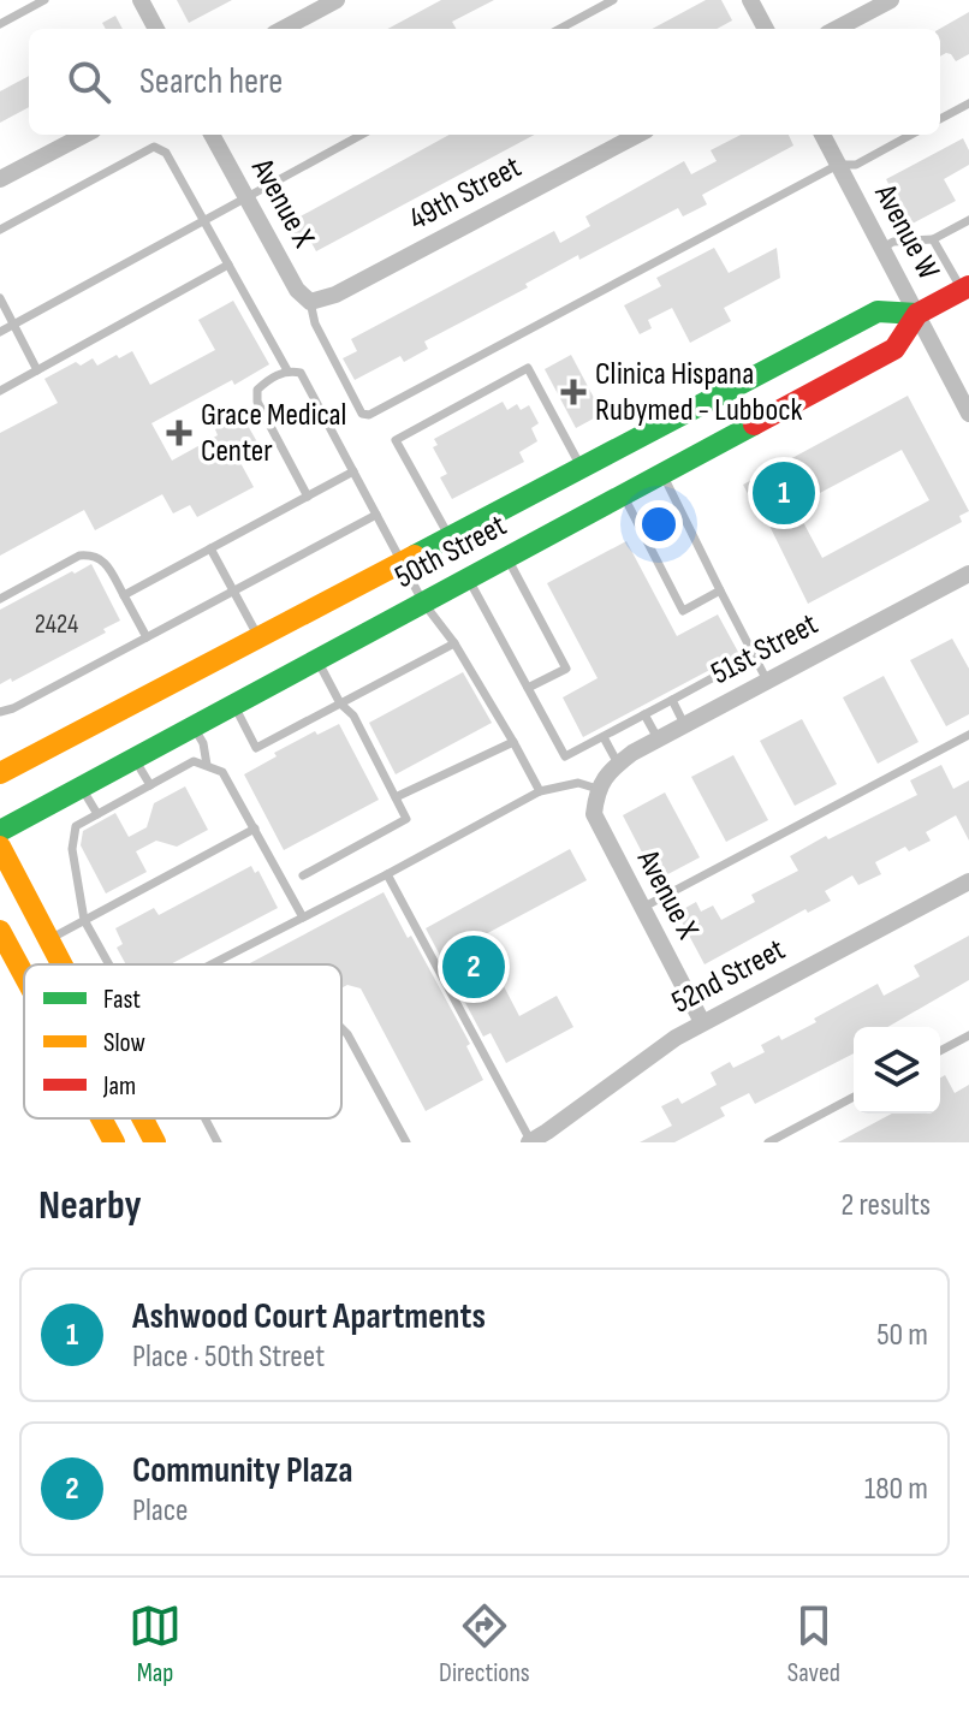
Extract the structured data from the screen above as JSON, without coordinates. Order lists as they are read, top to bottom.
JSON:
{
  "streets": {
    "main road": ["50th Street"],
    "street": [
      "49th Street",
      "Avenue X",
      "Avenue W",
      "51st Street",
      "52nd Street"
    ]
  },
  "crossings": [
    ["49th Street", "Avenue X"],
    ["Avenue X", "51st Street"],
    ["Avenue X", "52nd Street"],
    ["Avenue W", "50th Street"]
  ],
  "places": {
    "health": ["Clinica Hispana Rubymed - Lubbock", "Grace Medical Center"]
  },
  "house_numbers": ["2424"],
  "legend": ["Fast", "Slow", "Jam"],
  "page": {
    "search": "Search here",
    "pins": ["1", "2"],
    "heading": ["Nearby", "2 results"],
    "list": [
      {
        "mark": "1",
        "name": "Ashwood Court Apartments",
        "note": "Place · 50th Street",
        "value": "50 m"
      },
      {
        "mark": "2",
        "name": "Community Plaza",
        "note": "Place",
        "value": "180 m"
      }
    ],
    "nav": ["Map", "Directions", "Saved"]
  }
}
